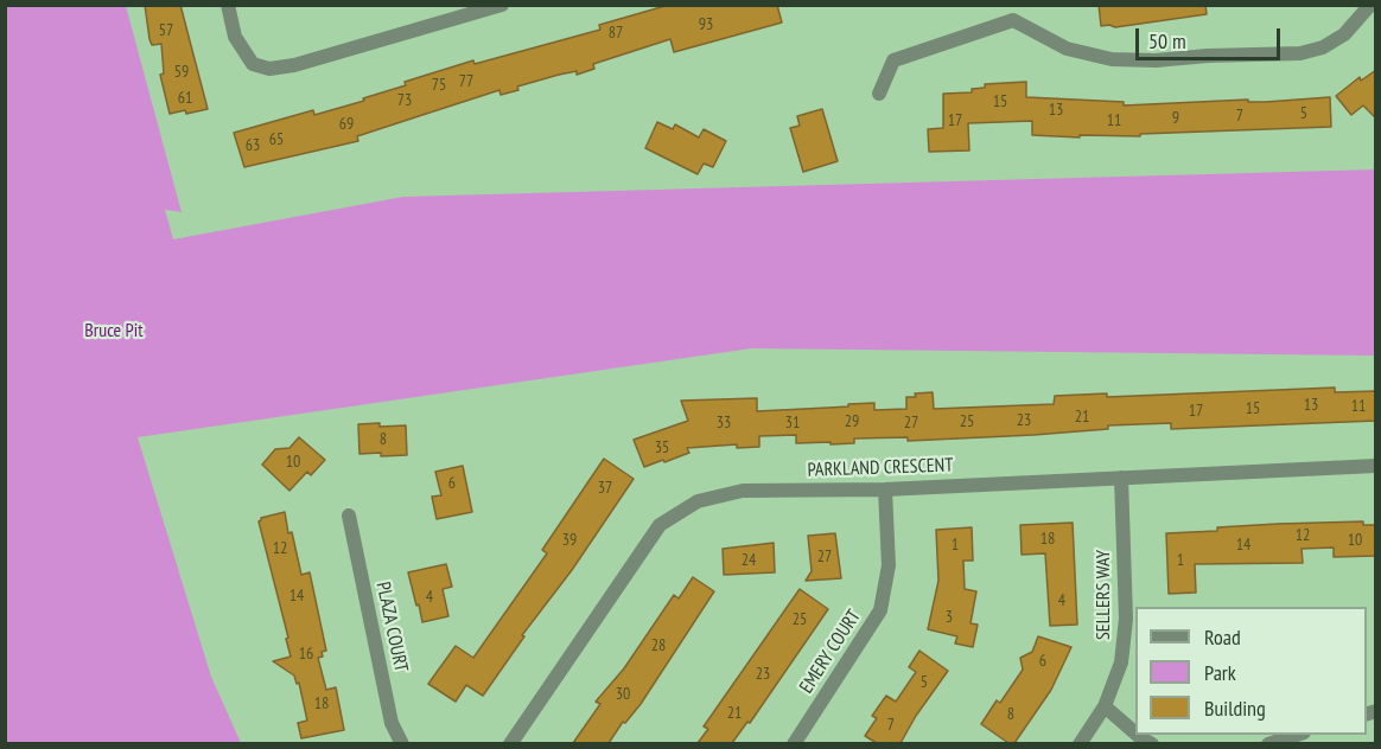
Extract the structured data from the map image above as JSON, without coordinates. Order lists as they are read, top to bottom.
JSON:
{
  "streets": {
    "street": [
      "PARKLAND CRESCENT",
      "SELLERS WAY",
      "PLAZA COURT",
      "EMERY COURT"
    ]
  },
  "crossings": [
    ["PARKLAND CRESCENT", "SELLERS WAY"],
    ["PARKLAND CRESCENT", "EMERY COURT"]
  ],
  "parks": ["Bruce Pit"],
  "house_numbers": [
    "93",
    "57",
    "87",
    "59",
    "77",
    "75",
    "61",
    "73",
    "15",
    "13",
    "5",
    "7",
    "9",
    "17",
    "11",
    "69",
    "65",
    "63",
    "13",
    "11",
    "15",
    "17",
    "21",
    "23",
    "29",
    "25",
    "33",
    "31",
    "27",
    "8",
    "35",
    "10",
    "6",
    "37",
    "12",
    "18",
    "39",
    "10",
    "1",
    "14",
    "12",
    "27",
    "24",
    "1",
    "14",
    "4",
    "4",
    "3",
    "25",
    "28",
    "16",
    "6",
    "23",
    "5",
    "30",
    "18",
    "21",
    "8",
    "7"
  ],
  "legend": ["Road", "Park", "Building"],
  "scale_bar": "50 m"
}
